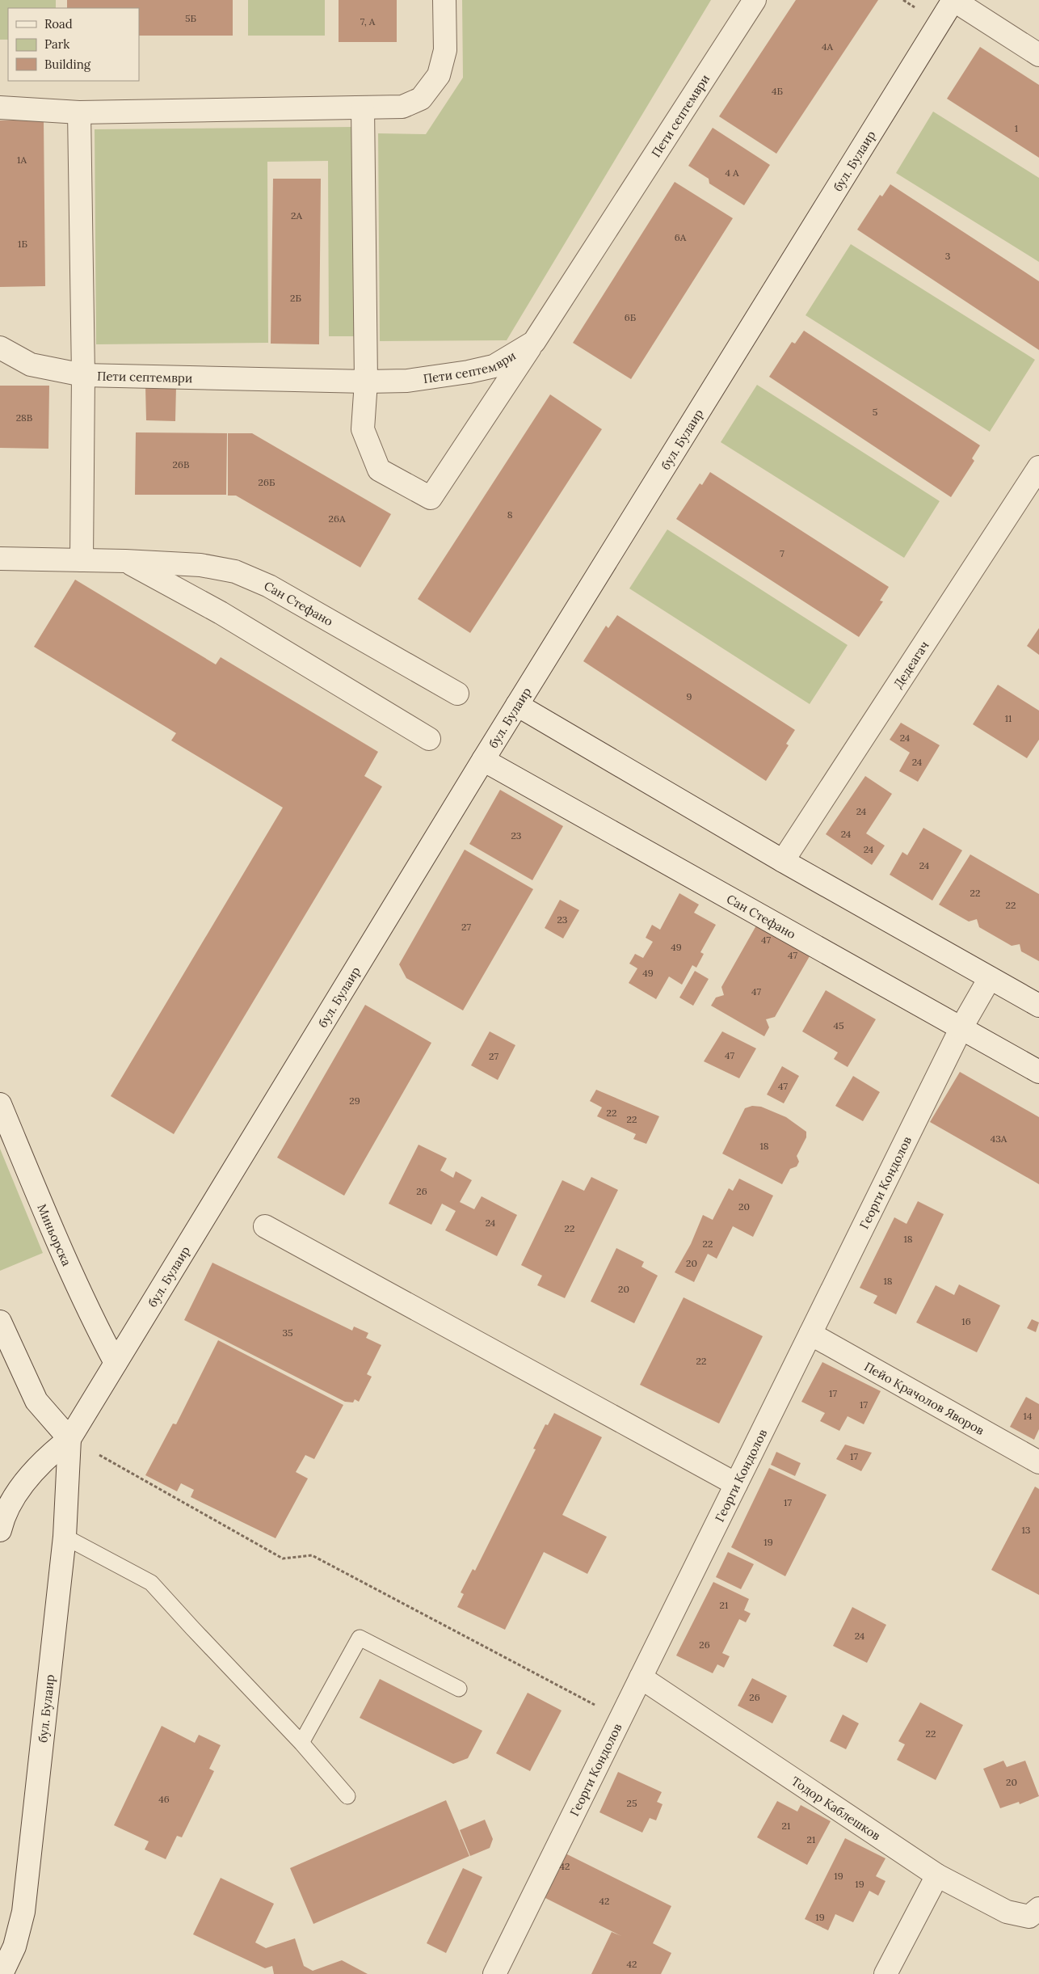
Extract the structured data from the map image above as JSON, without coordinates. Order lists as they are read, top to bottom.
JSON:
{
  "streets": {
    "street": [
      "Пети септември",
      "бул. Булаир",
      "Сан Стефано",
      "Дедеагач",
      "Георги Кондолов",
      "Миньорска",
      "Пейо Крачолов Яворов",
      "Тодор Каблешков"
    ]
  },
  "crossings": [
    ["бул. Булаир", "Сан Стефано"],
    ["бул. Булаир", "Миньорска"],
    ["Сан Стефано", "Георги Кондолов"],
    ["Георги Кондолов", "Пейо Крачолов Яворов"],
    ["Георги Кондолов", "Тодор Каблешков"]
  ],
  "house_numbers": [
    "5Б",
    "7, А",
    "4А",
    "4Б",
    "1",
    "1А",
    "4 A",
    "2А",
    "6А",
    "1Б",
    "3",
    "2Б",
    "6Б",
    "5",
    "28В",
    "26В",
    "26Б",
    "8",
    "26А",
    "7",
    "9",
    "11",
    "24",
    "24",
    "24",
    "24",
    "23",
    "24",
    "24",
    "22",
    "22",
    "23",
    "27",
    "47",
    "49",
    "47",
    "49",
    "47",
    "45",
    "47",
    "27",
    "47",
    "29",
    "22",
    "22",
    "43А",
    "18",
    "26",
    "20",
    "24",
    "22",
    "18",
    "22",
    "20",
    "18",
    "20",
    "16",
    "35",
    "22",
    "17",
    "17",
    "14",
    "17",
    "17",
    "13",
    "19",
    "21",
    "24",
    "26",
    "26",
    "22",
    "20",
    "46",
    "25",
    "21",
    "21",
    "42",
    "19",
    "19",
    "42",
    "19",
    "42"
  ],
  "legend": ["Road", "Park", "Building"]
}
